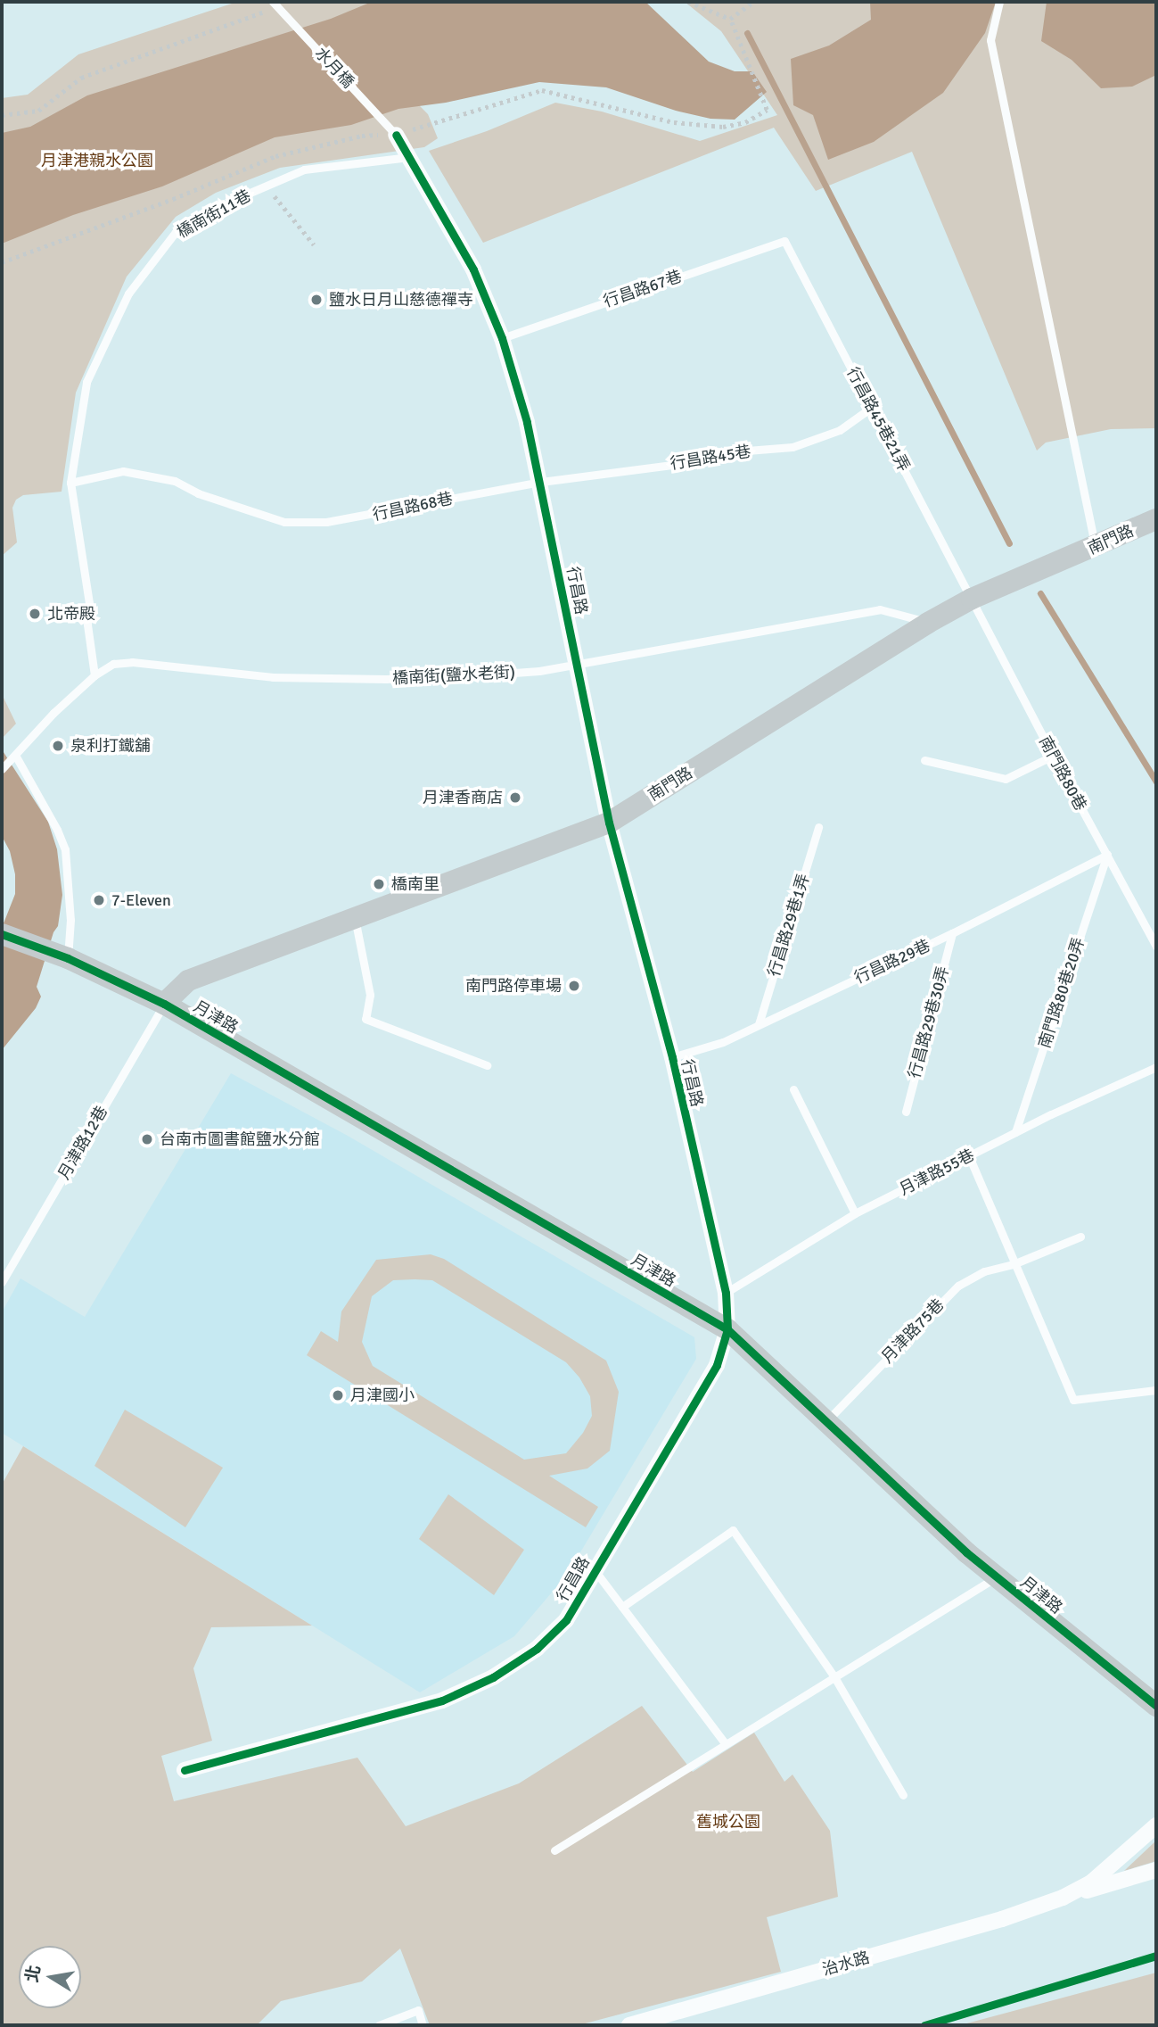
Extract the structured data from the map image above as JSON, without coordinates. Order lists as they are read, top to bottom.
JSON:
{
  "streets": {
    "street": [
      "南門路",
      "行昌路",
      "月津路",
      "治水路"
    ],
    "lane": [
      "水月橋",
      "橋南街11巷",
      "行昌路67巷",
      "行昌路45巷21弄",
      "行昌路45巷",
      "行昌路68巷",
      "橋南街(鹽水老街)",
      "南門路80巷",
      "行昌路29巷1弄",
      "行昌路29巷",
      "南門路80巷20弄",
      "行昌路29巷30弄",
      "月津路12巷",
      "月津路55巷",
      "月津路75巷"
    ]
  },
  "crossings": [
    ["水月橋", "行昌路"],
    ["橋南街11巷", "行昌路68巷"],
    ["橋南街11巷", "行昌路"],
    ["橋南街11巷", "橋南街(鹽水老街)"],
    ["行昌路67巷", "行昌路45巷21弄"],
    ["行昌路67巷", "行昌路"],
    ["行昌路45巷21弄", "行昌路45巷"],
    ["行昌路45巷21弄", "南門路"],
    ["行昌路45巷21弄", "南門路80巷"],
    ["行昌路45巷", "行昌路68巷"],
    ["行昌路45巷", "行昌路"],
    ["行昌路68巷", "行昌路"],
    ["南門路", "行昌路"],
    ["南門路", "橋南街(鹽水老街)"],
    ["南門路", "南門路80巷"],
    ["南門路", "月津路"],
    ["南門路", "月津路12巷"],
    ["行昌路", "橋南街(鹽水老街)"],
    ["行昌路", "行昌路29巷"],
    ["行昌路", "月津路"],
    ["行昌路", "月津路55巷"],
    ["南門路80巷", "行昌路29巷"],
    ["南門路80巷", "南門路80巷20弄"],
    ["行昌路29巷1弄", "行昌路29巷"],
    ["行昌路29巷", "南門路80巷20弄"],
    ["行昌路29巷", "行昌路29巷30弄"],
    ["南門路80巷20弄", "月津路55巷"],
    ["月津路", "月津路12巷"],
    ["月津路", "月津路75巷"]
  ],
  "parks": ["月津港親水公園", "舊城公園"],
  "places": [
    "鹽水日月山慈德禪寺",
    "北帝殿",
    "泉利打鐵舖",
    "月津香商店",
    "橋南里",
    "7-Eleven",
    "南門路停車場",
    "台南市圖書館鹽水分館",
    "月津國小"
  ],
  "north": "left"
}
